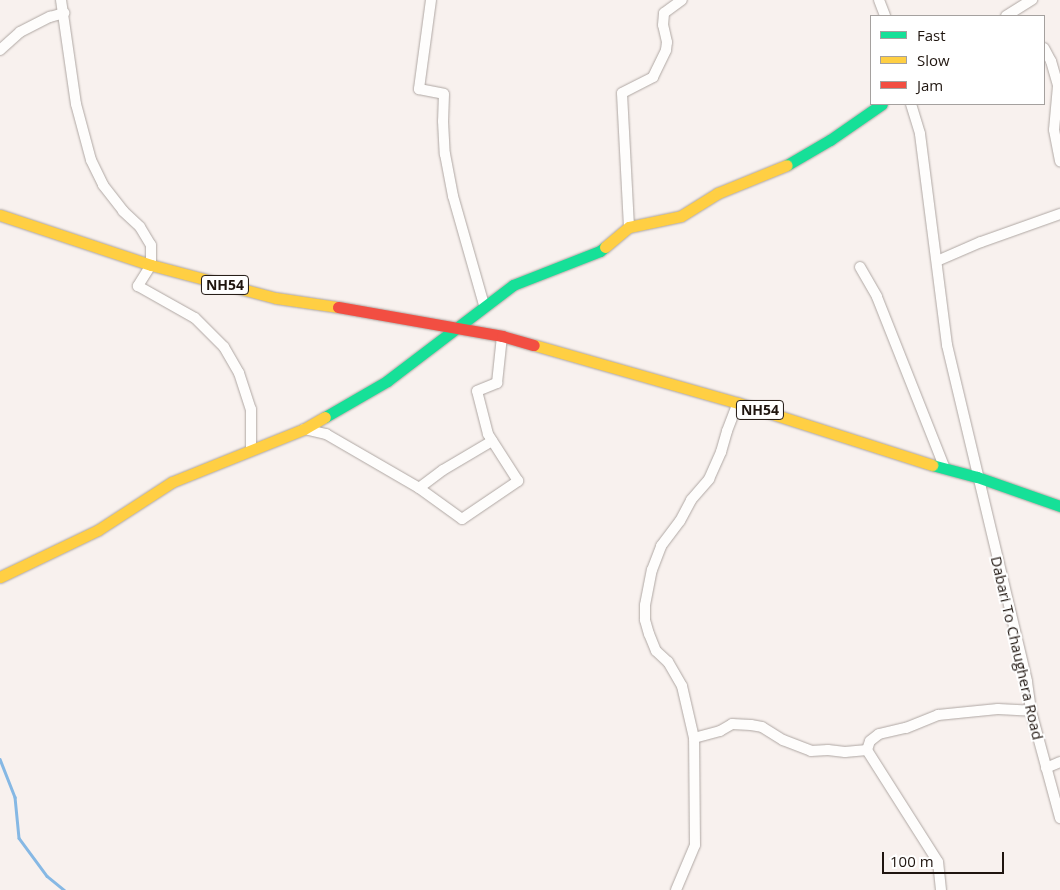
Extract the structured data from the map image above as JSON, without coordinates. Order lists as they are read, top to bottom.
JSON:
{
  "streets": {
    "main road": ["NH54"],
    "street": ["Dabari To Chaughera Road"]
  },
  "crossings": [
    ["NH54", "Dabari To Chaughera Road"]
  ],
  "legend": ["Fast", "Slow", "Jam"],
  "scale_bar": "100 m"
}
